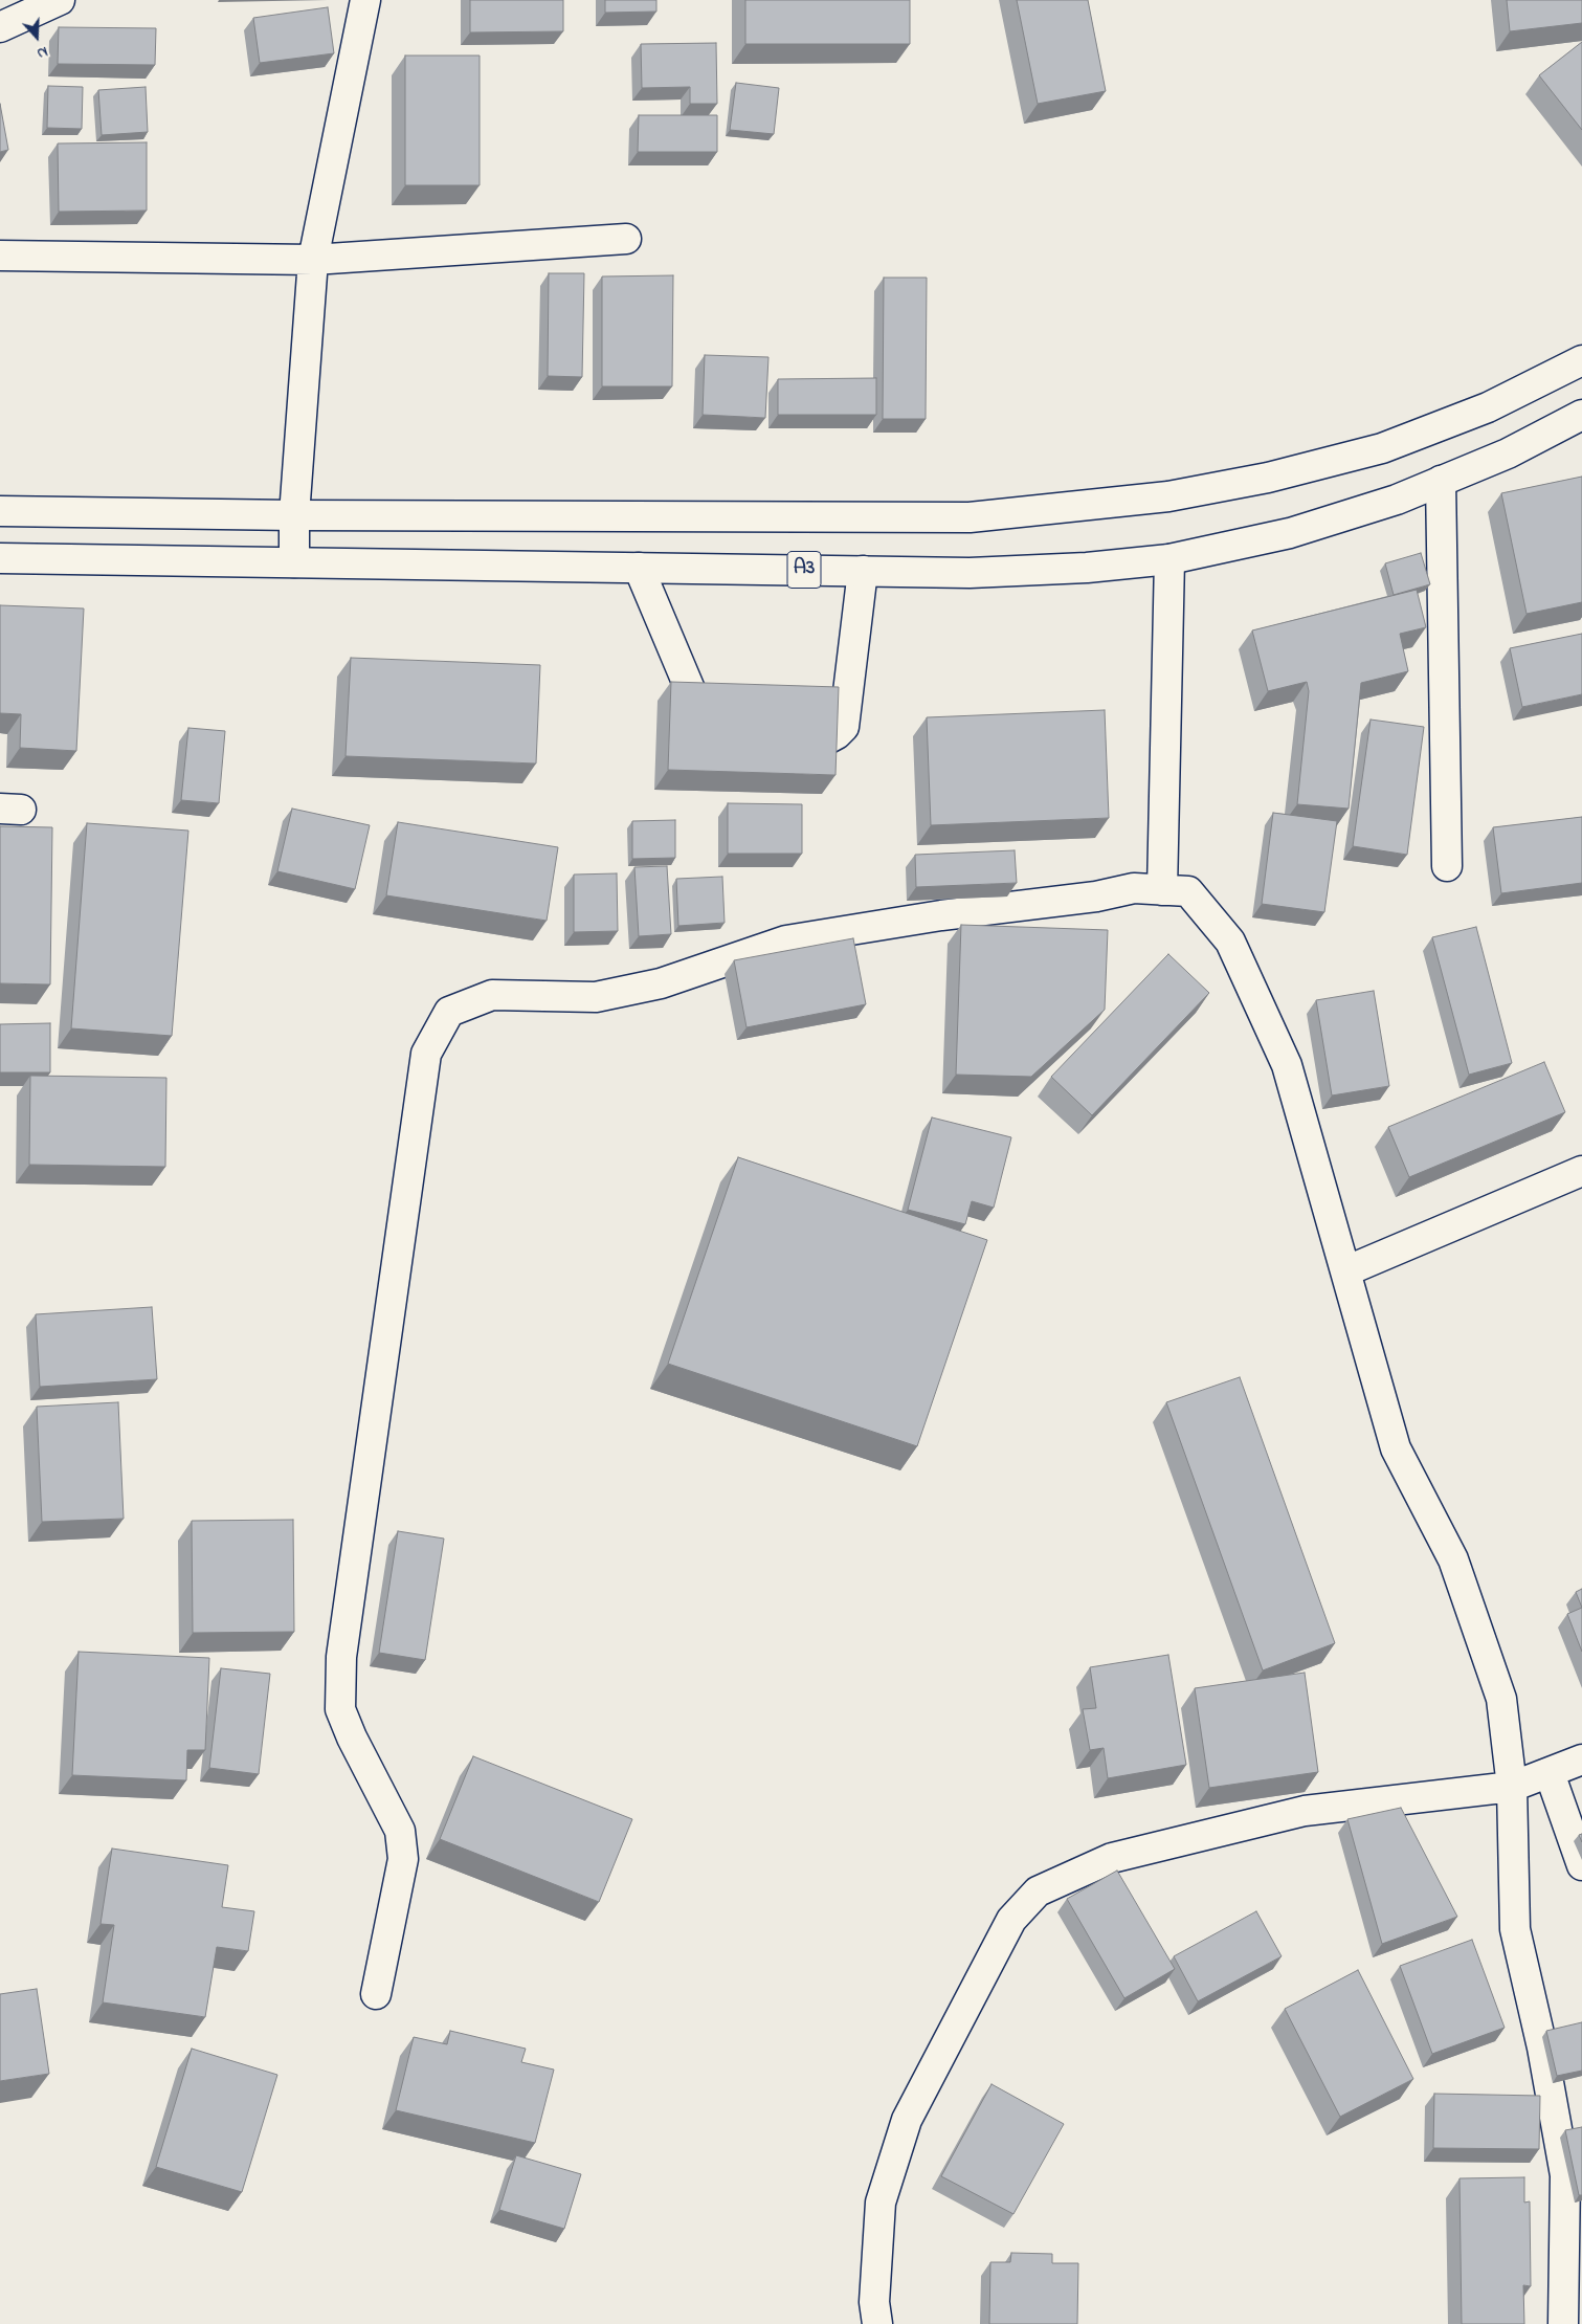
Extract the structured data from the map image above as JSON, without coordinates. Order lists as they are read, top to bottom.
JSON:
{
  "streets": {
    "street": ["A3"]
  },
  "north": "bottom"
}
